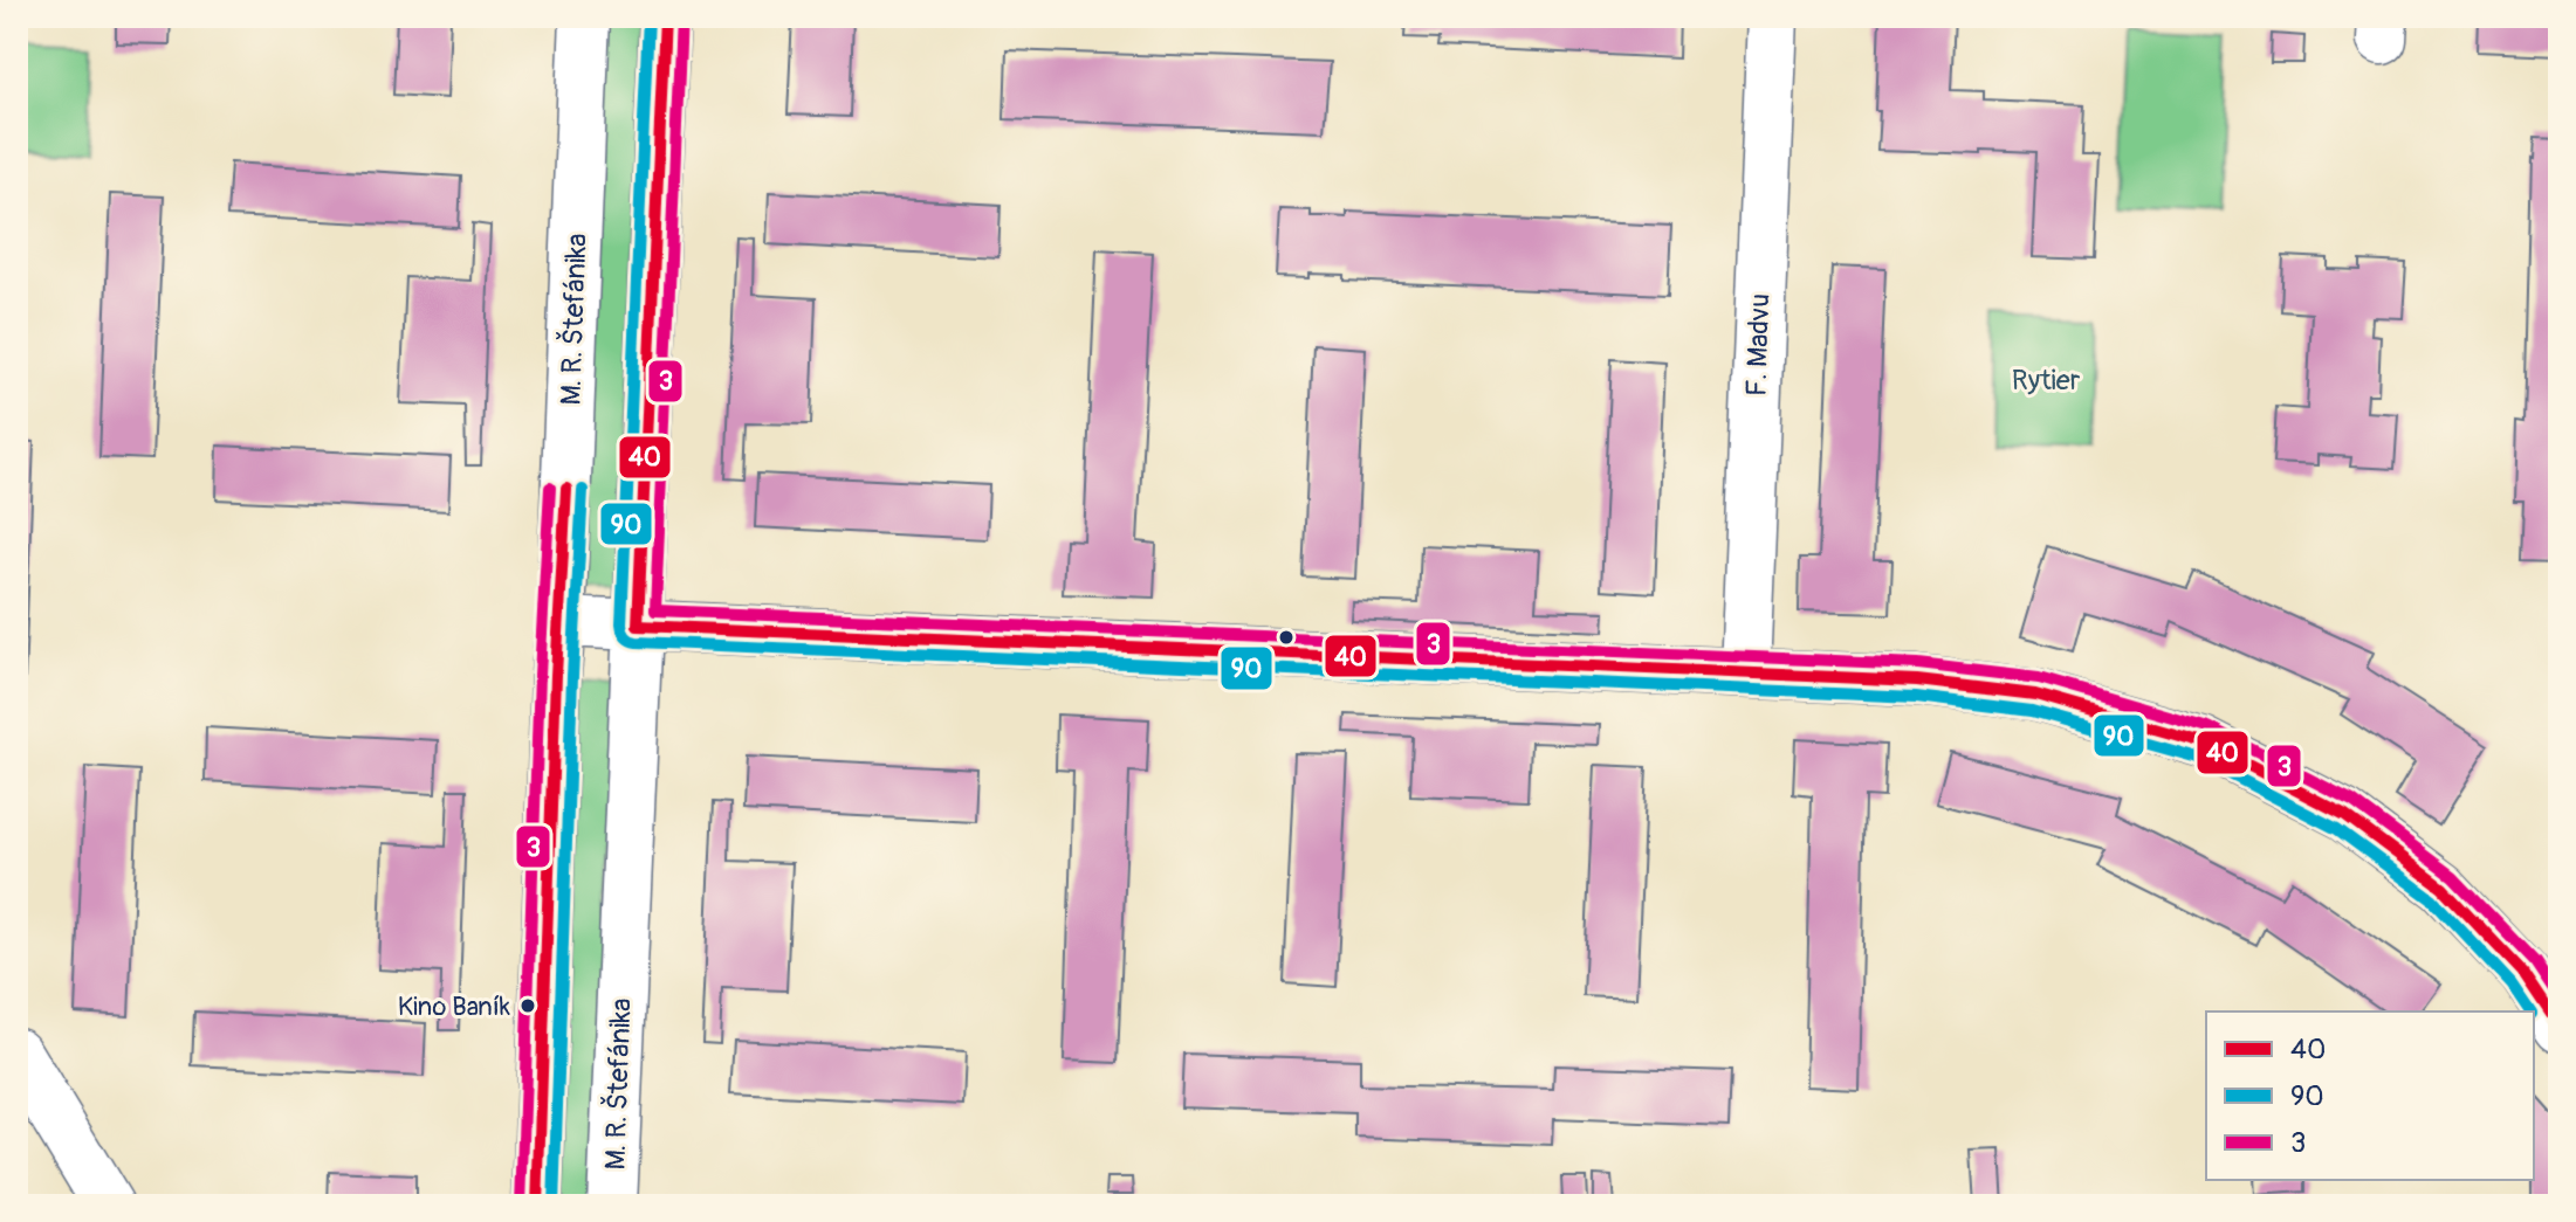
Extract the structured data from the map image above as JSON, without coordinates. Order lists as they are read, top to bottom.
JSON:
{
  "streets": {
    "street": ["M. R. Štefánika", "F. Madvu"]
  },
  "parks": ["Rytier"],
  "places": ["Kino Baník"],
  "lines": ["transit line 40", "transit line 90", "transit line 3"],
  "legend": ["40", "90", "3"]
}
